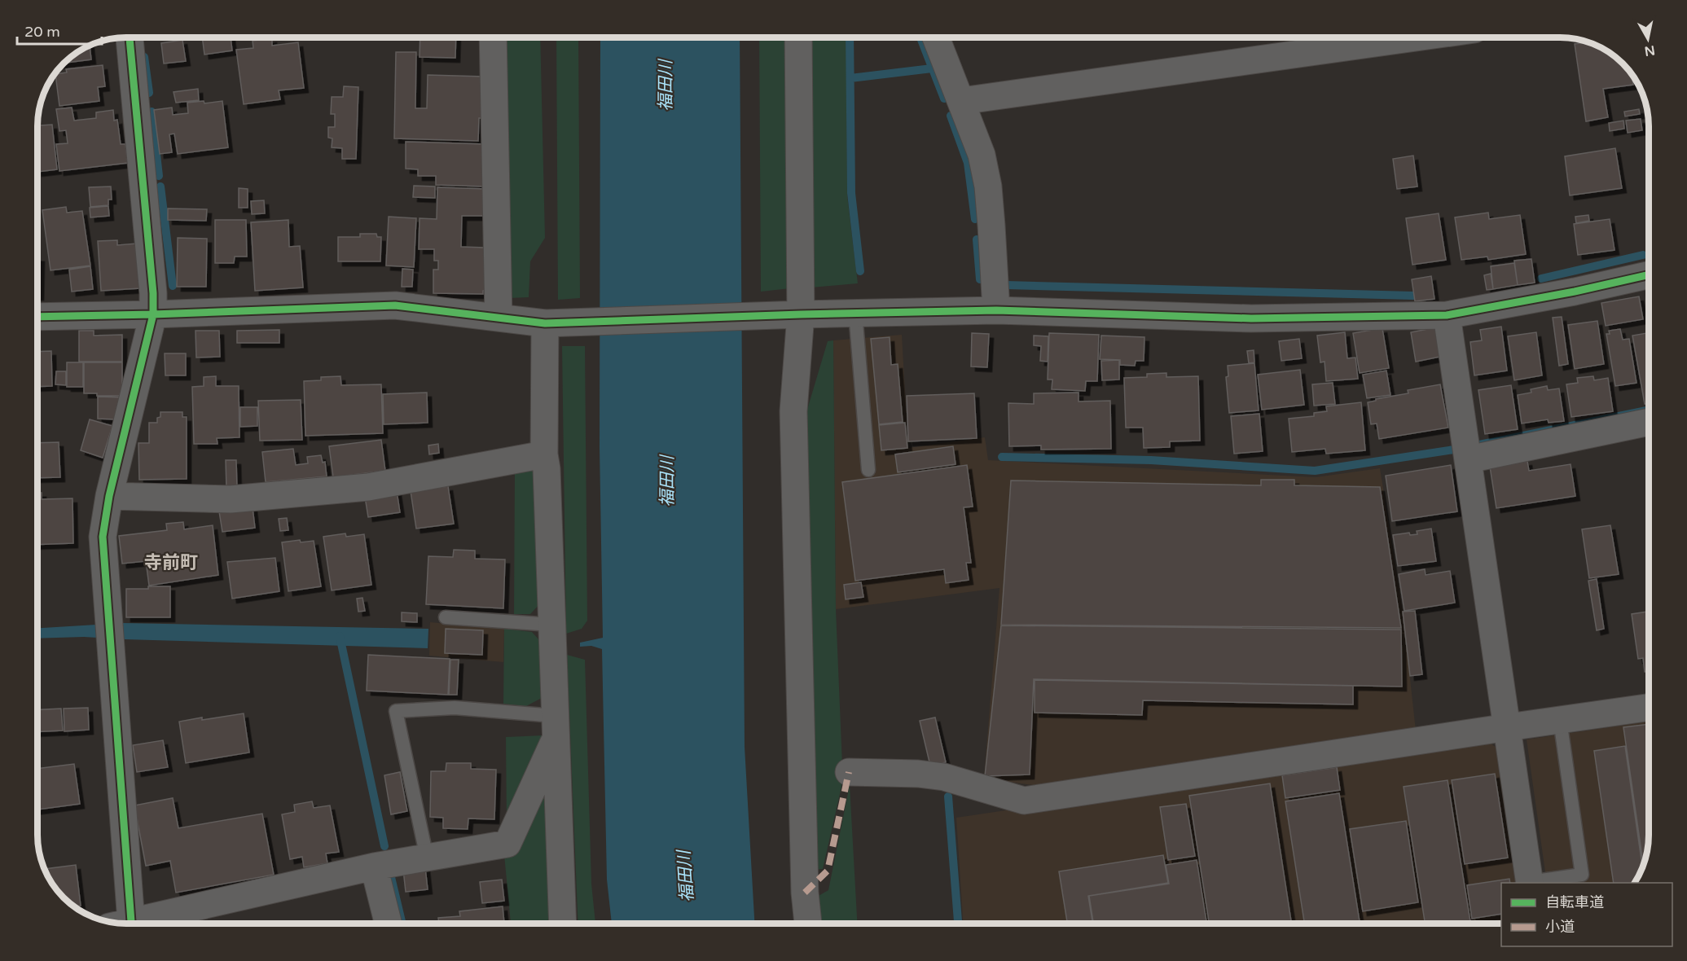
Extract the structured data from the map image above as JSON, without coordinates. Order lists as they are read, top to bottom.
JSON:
{
  "districts": ["寺前町"],
  "water": ["福田川"],
  "legend": ["自転車道", "小道"],
  "scale_bar": "20 m",
  "north": "bottom"
}
